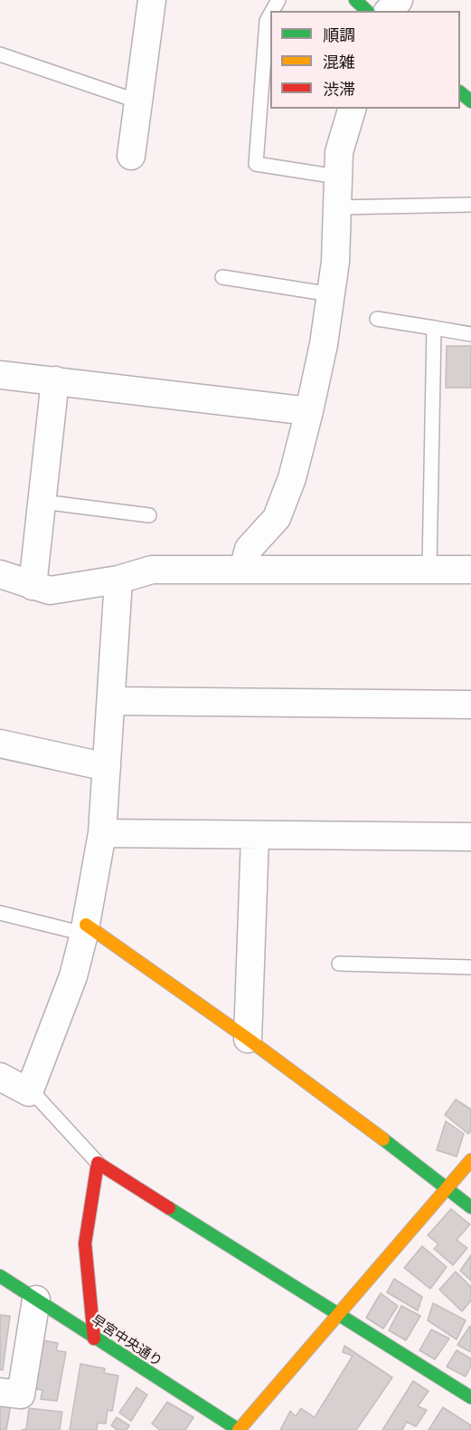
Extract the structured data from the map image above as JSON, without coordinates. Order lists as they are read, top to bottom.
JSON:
{
  "streets": {
    "street": ["早宮中央通り"]
  },
  "legend": ["順調", "混雑", "渋滞"]
}
